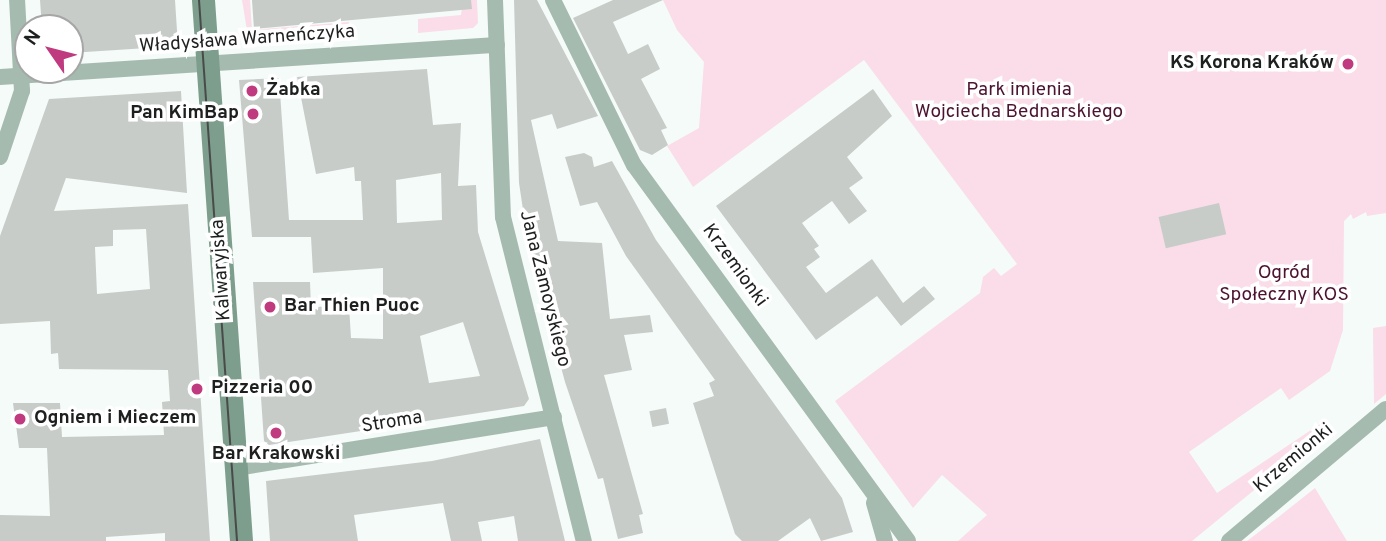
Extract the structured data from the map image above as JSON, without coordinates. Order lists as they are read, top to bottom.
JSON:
{
  "streets": {
    "street": [
      "Władysława Warneńczyka",
      "Krzemionki",
      "Kalwaryjska",
      "Jana Zamoyskiego",
      "Stroma"
    ]
  },
  "crossings": [
    ["Władysława Warneńczyka", "Kalwaryjska"],
    ["Władysława Warneńczyka", "Jana Zamoyskiego"],
    ["Kalwaryjska", "Stroma"],
    ["Jana Zamoyskiego", "Stroma"]
  ],
  "parks": ["Park imienia Wojciecha Bednarskiego", "Ogród Społeczny KOS"],
  "places": [
    "KS Korona Kraków",
    "Żabka",
    "Pan KimBap",
    "Bar Thien Puoc",
    "Pizzeria 00",
    "Ogniem i Mieczem",
    "Bar Krakowski"
  ],
  "north": "top left"
}
